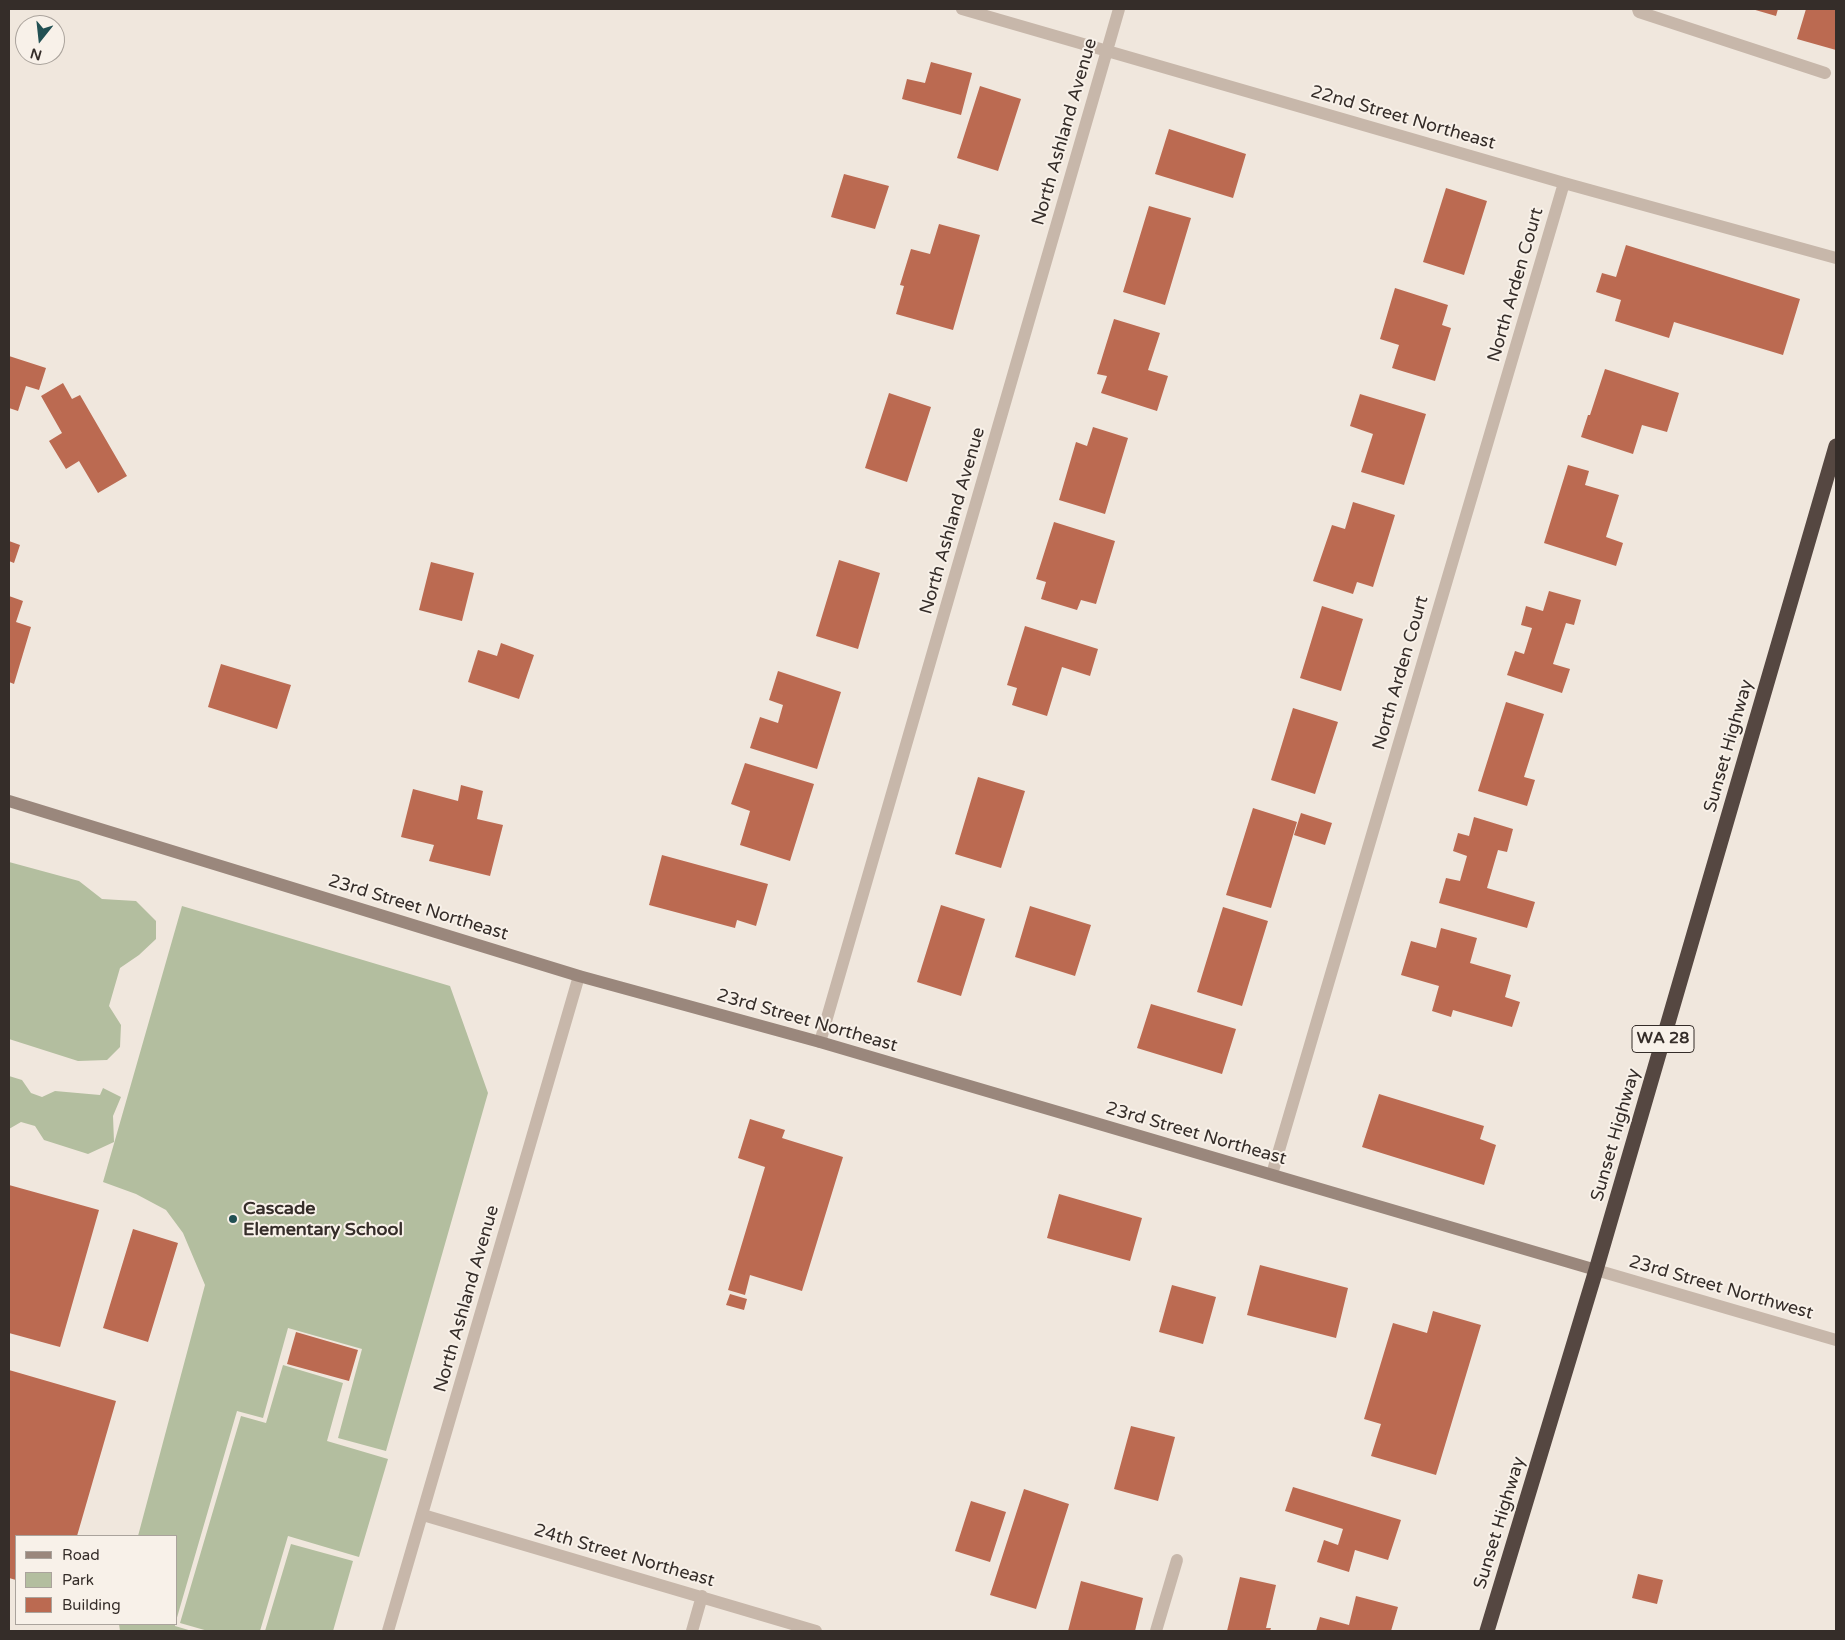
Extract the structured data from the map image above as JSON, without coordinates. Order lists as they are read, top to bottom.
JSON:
{
  "streets": {
    "highway": ["Sunset Highway", "WA 28"],
    "street": [
      "22nd Street Northeast",
      "North Ashland Avenue",
      "North Arden Court",
      "23rd Street Northeast",
      "23rd Street Northwest",
      "24th Street Northeast"
    ]
  },
  "crossings": [
    ["22nd Street Northeast", "North Ashland Avenue"],
    ["22nd Street Northeast", "North Arden Court"],
    ["North Ashland Avenue", "23rd Street Northeast"],
    ["North Ashland Avenue", "24th Street Northeast"],
    ["North Arden Court", "23rd Street Northeast"],
    ["Sunset Highway", "23rd Street Northeast"],
    ["Sunset Highway", "23rd Street Northwest"],
    ["23rd Street Northeast", "23rd Street Northwest"]
  ],
  "places": ["Cascade Elementary School"],
  "legend": ["Road", "Park", "Building"],
  "north": "bottom"
}
